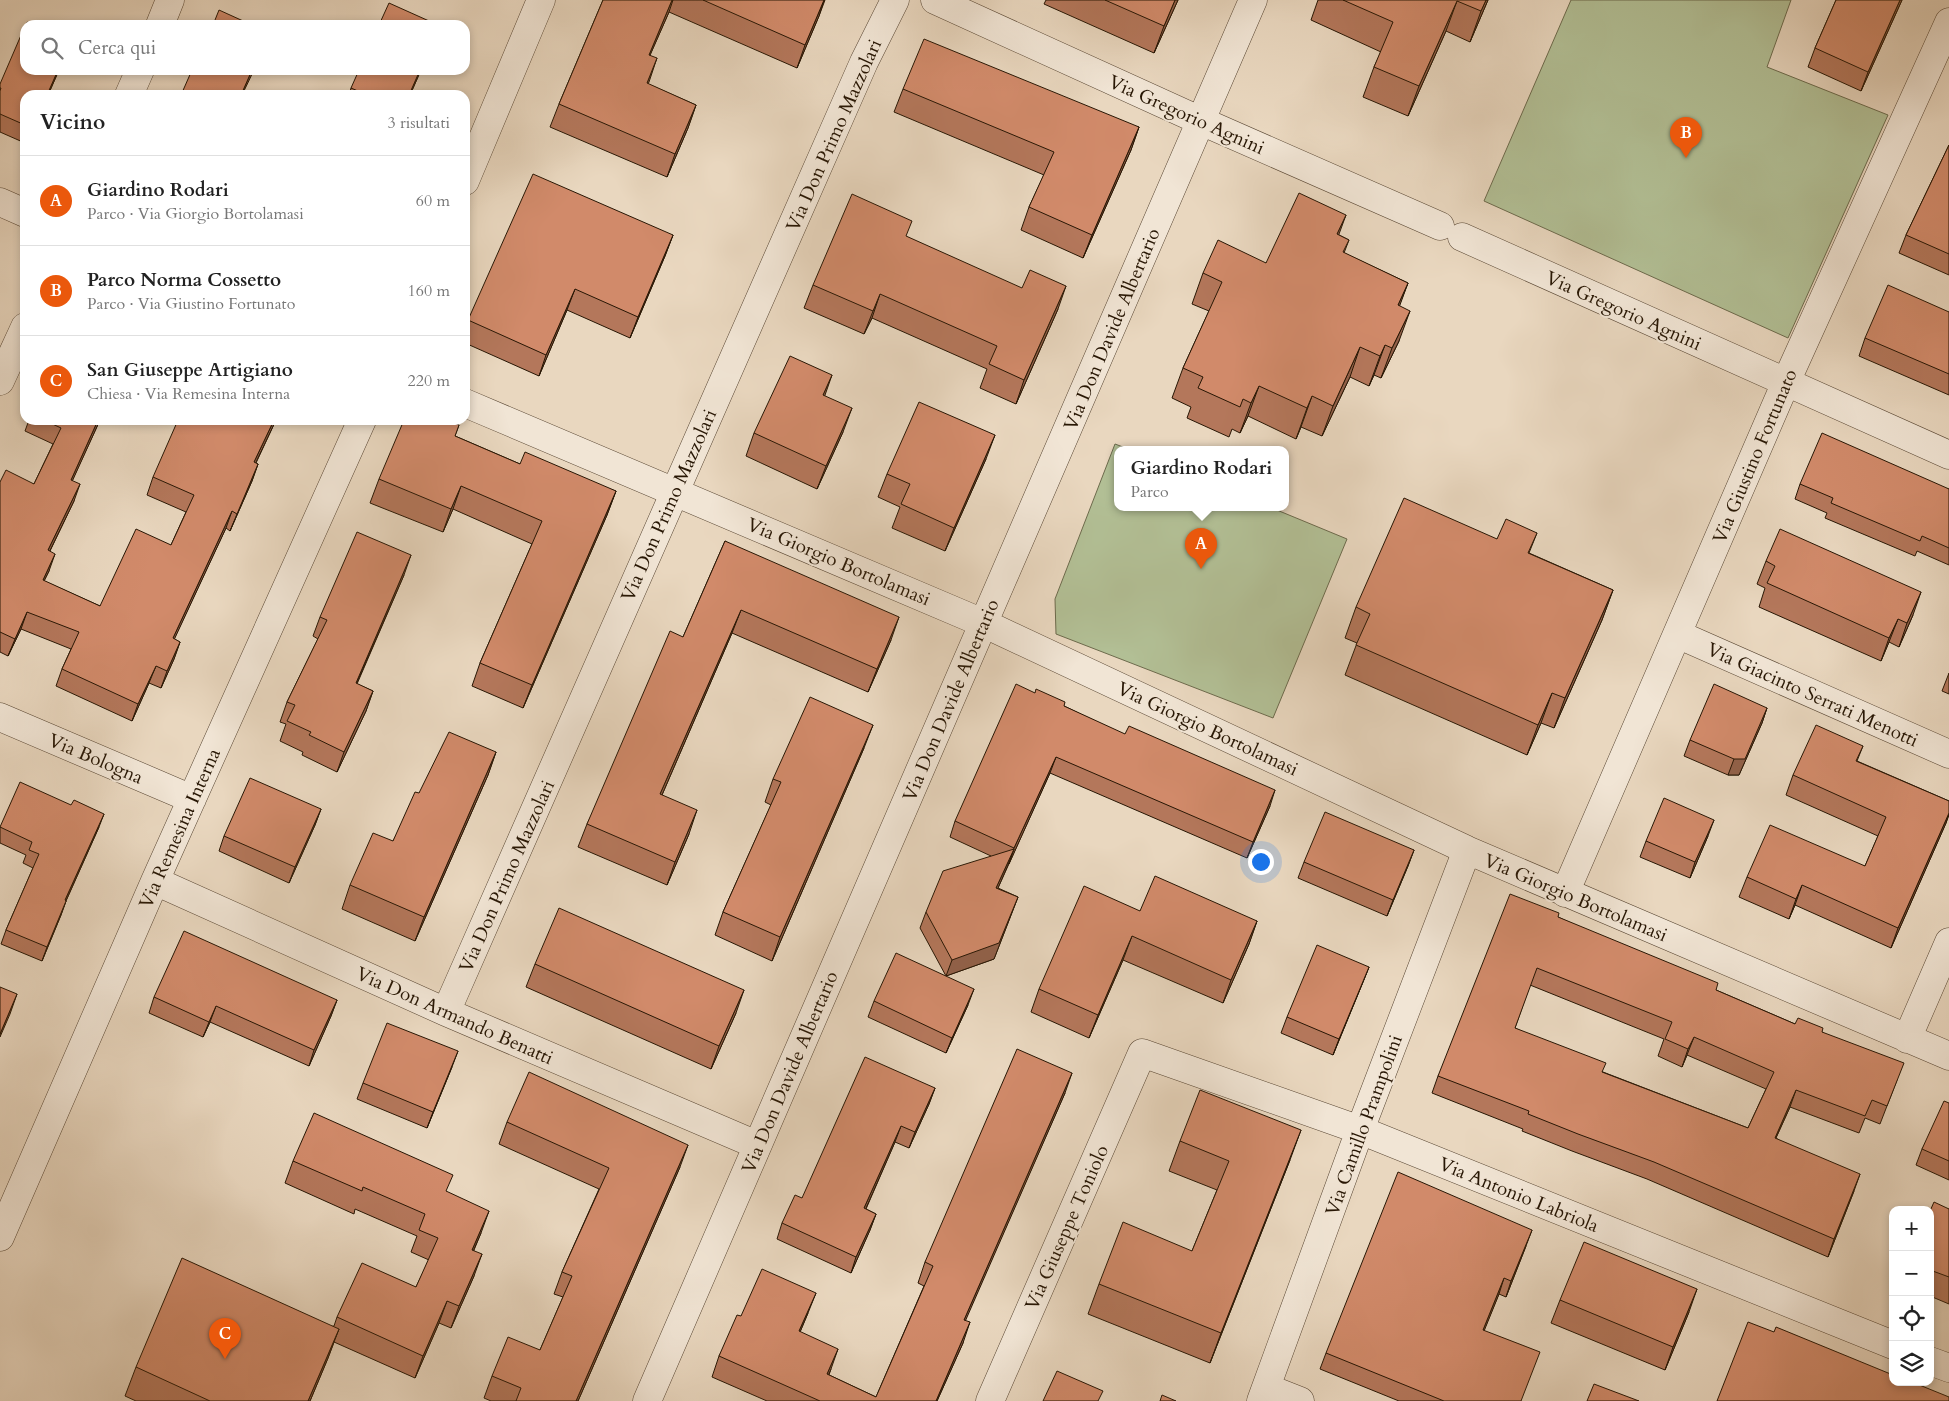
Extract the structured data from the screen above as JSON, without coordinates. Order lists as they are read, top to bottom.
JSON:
{
  "streets": {
    "street": [
      "Via Gregorio Agnini",
      "Via Don Primo Mazzolari",
      "Via Don Davide Albertario",
      "Via Giustino Fortunato",
      "Via Giorgio Bortolamasi",
      "Via Giacinto Serrati Menotti",
      "Via Bologna",
      "Via Remesina Interna",
      "Via Don Armando Benatti",
      "Via Camillo Prampolini",
      "Via Antonio Labriola",
      "Via Giuseppe Toniolo"
    ]
  },
  "crossings": [
    ["Via Gregorio Agnini", "Via Don Davide Albertario"],
    ["Via Gregorio Agnini", "Via Giustino Fortunato"],
    ["Via Don Primo Mazzolari", "Via Giorgio Bortolamasi"],
    ["Via Don Primo Mazzolari", "Via Don Armando Benatti"],
    ["Via Don Davide Albertario", "Via Giorgio Bortolamasi"],
    ["Via Don Davide Albertario", "Via Don Armando Benatti"],
    ["Via Giustino Fortunato", "Via Giorgio Bortolamasi"],
    ["Via Giustino Fortunato", "Via Giacinto Serrati Menotti"],
    ["Via Giorgio Bortolamasi", "Via Camillo Prampolini"],
    ["Via Bologna", "Via Remesina Interna"],
    ["Via Remesina Interna", "Via Don Armando Benatti"],
    ["Via Camillo Prampolini", "Via Antonio Labriola"],
    ["Via Antonio Labriola", "Via Giuseppe Toniolo"]
  ],
  "page": {
    "search": "Cerca qui",
    "heading": ["Vicino", "3 risultati"],
    "pins": ["B", "A", "C"],
    "list": [
      {
        "mark": "A",
        "name": "Giardino Rodari",
        "note": "Parco · Via Giorgio Bortolamasi",
        "value": "60 m"
      },
      {
        "mark": "B",
        "name": "Parco Norma Cossetto",
        "note": "Parco · Via Giustino Fortunato",
        "value": "160 m"
      },
      {
        "mark": "C",
        "name": "San Giuseppe Artigiano",
        "note": "Chiesa · Via Remesina Interna",
        "value": "220 m"
      }
    ],
    "popup": ["Giardino Rodari", "Parco"],
    "map_buttons": ["+", "−"]
  }
}
